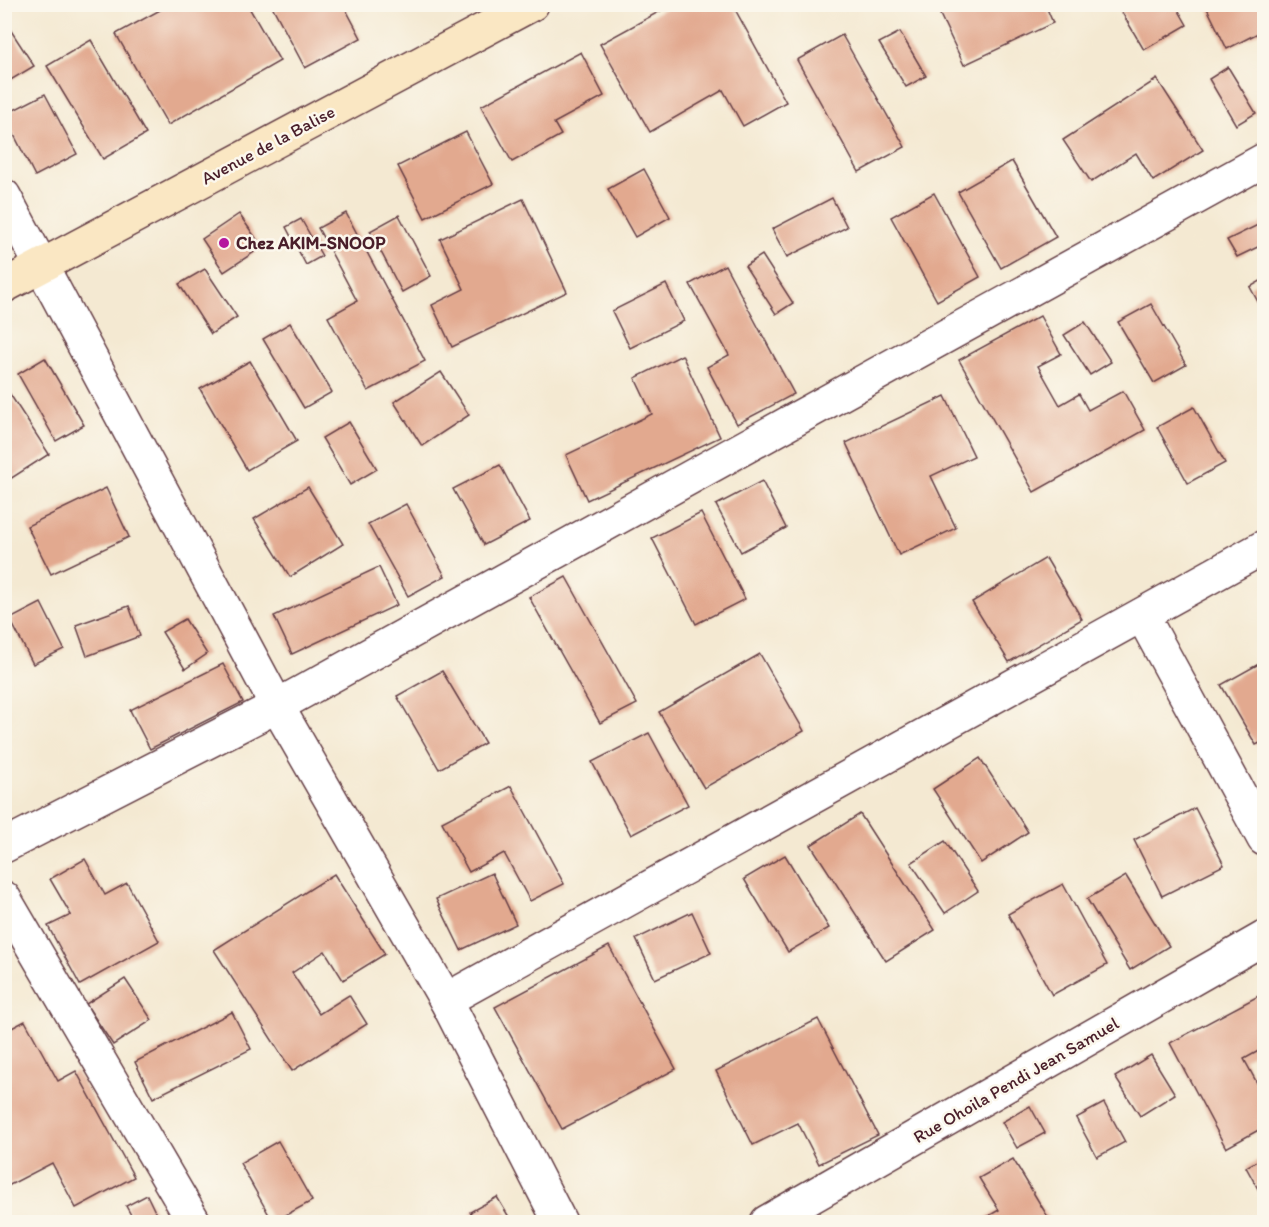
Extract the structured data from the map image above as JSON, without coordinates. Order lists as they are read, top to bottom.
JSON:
{
  "streets": {
    "street": ["Avenue de la Balise", "Rue Ohoila Pendi Jean Samuel"]
  },
  "places": ["Chez AKIM-SNOOP"]
}
